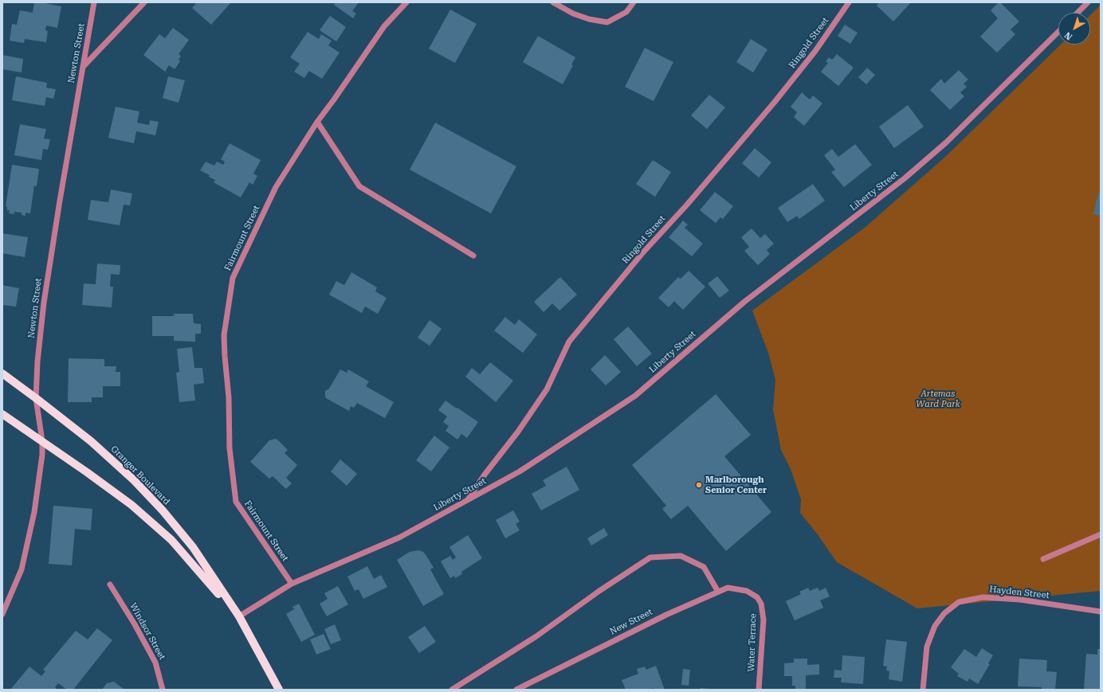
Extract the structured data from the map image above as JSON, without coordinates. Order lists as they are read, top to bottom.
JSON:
{
  "streets": {
    "main road": ["Granger Boulevard"],
    "street": [
      "Ringold Street",
      "Newton Street",
      "Liberty Street",
      "Fairmount Street",
      "Hayden Street",
      "New Street",
      "Windsor Street",
      "Water Terrace"
    ]
  },
  "crossings": [
    ["Ringold Street", "Liberty Street"],
    ["Newton Street", "Granger Boulevard"],
    ["Liberty Street", "Fairmount Street"],
    ["Liberty Street", "Granger Boulevard"],
    ["New Street", "Water Terrace"]
  ],
  "parks": ["Artemas Ward Park"],
  "places": ["Marlborough Senior Center"],
  "north": "bottom left"
}
